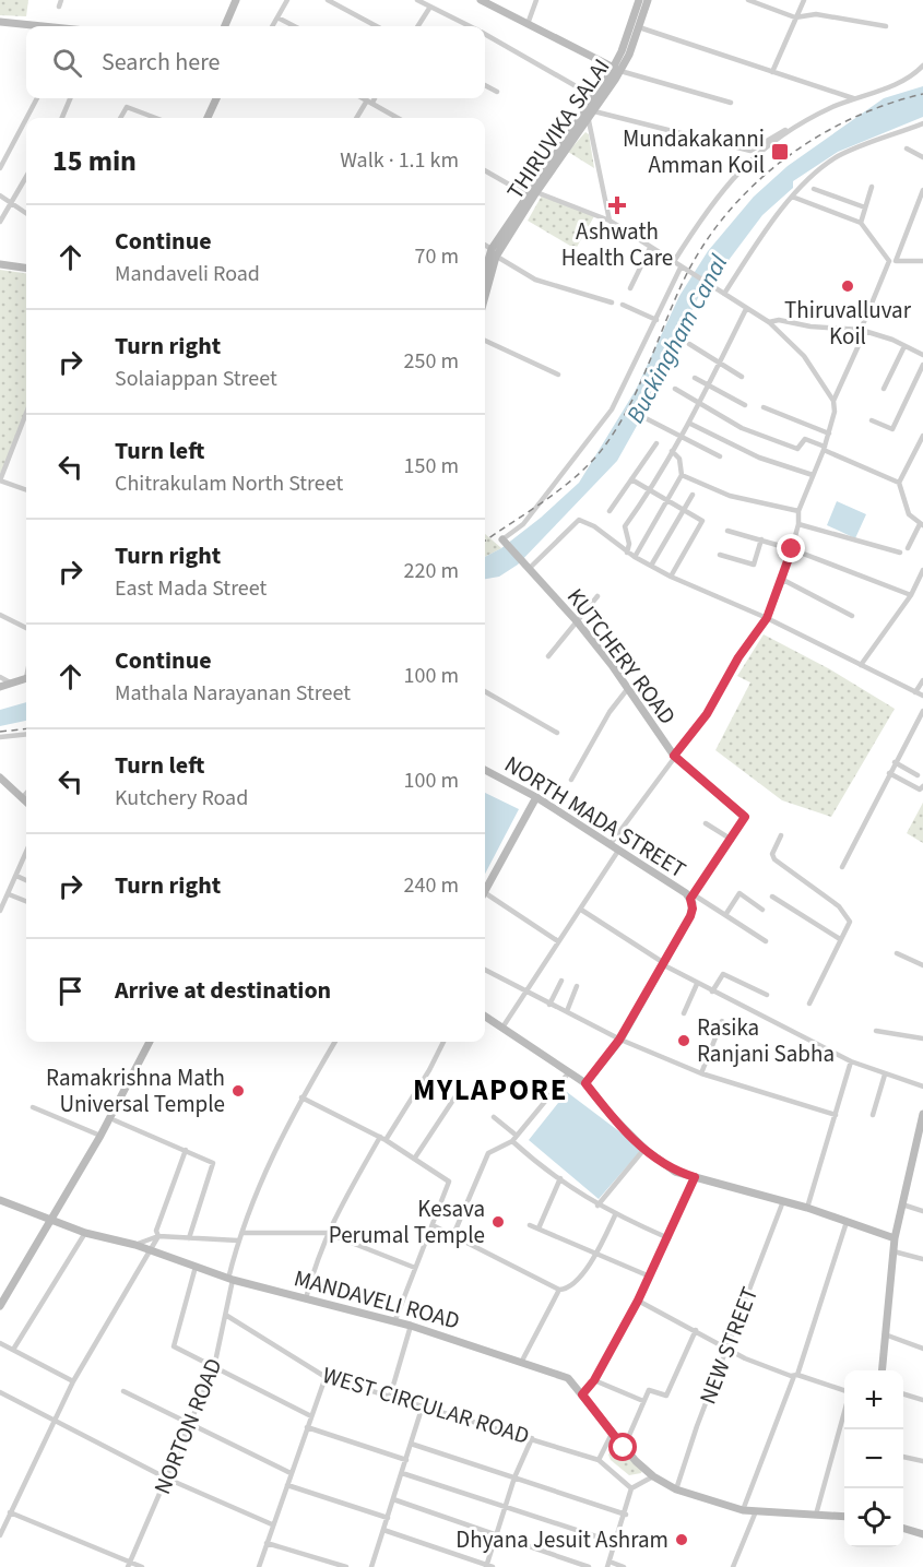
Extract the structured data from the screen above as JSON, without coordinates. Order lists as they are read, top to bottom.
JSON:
{
  "streets": {
    "street": [
      "THIRUVIKA SALAI",
      "KUTCHERY ROAD",
      "NORTH MADA STREET",
      "MANDAVELI ROAD",
      "NEW STREET",
      "WEST CIRCULAR ROAD",
      "NORTON ROAD"
    ]
  },
  "crossings": [
    ["MANDAVELI ROAD", "NEW STREET"],
    ["MANDAVELI ROAD", "NORTON ROAD"],
    ["WEST CIRCULAR ROAD", "NORTON ROAD"]
  ],
  "districts": ["MYLAPORE"],
  "water": ["Buckingham Canal"],
  "places": {
    "transit": ["Mundakakanni Amman Koil"],
    "health": ["Ashwath Health Care"],
    "other": [
      "Thiruvalluvar Koil",
      "Rasika Ranjani Sabha",
      "Ramakrishna Math Universal Temple",
      "Kesava Perumal Temple",
      "Dhyana Jesuit Ashram"
    ]
  },
  "page": {
    "search": "Search here",
    "heading": ["15 min", "Walk · 1.1 km"],
    "list": [
      ["Continue", "Mandaveli Road", "70 m"],
      ["Turn right", "Solaiappan Street", "250 m"],
      ["Turn left", "Chitrakulam North Street", "150 m"],
      ["Turn right", "East Mada Street", "220 m"],
      ["Continue", "Mathala Narayanan Street", "100 m"],
      ["Turn left", "Kutchery Road", "100 m"],
      ["Turn right", "240 m"],
      "Arrive at destination"
    ],
    "map_buttons": ["+", "−"]
  }
}
